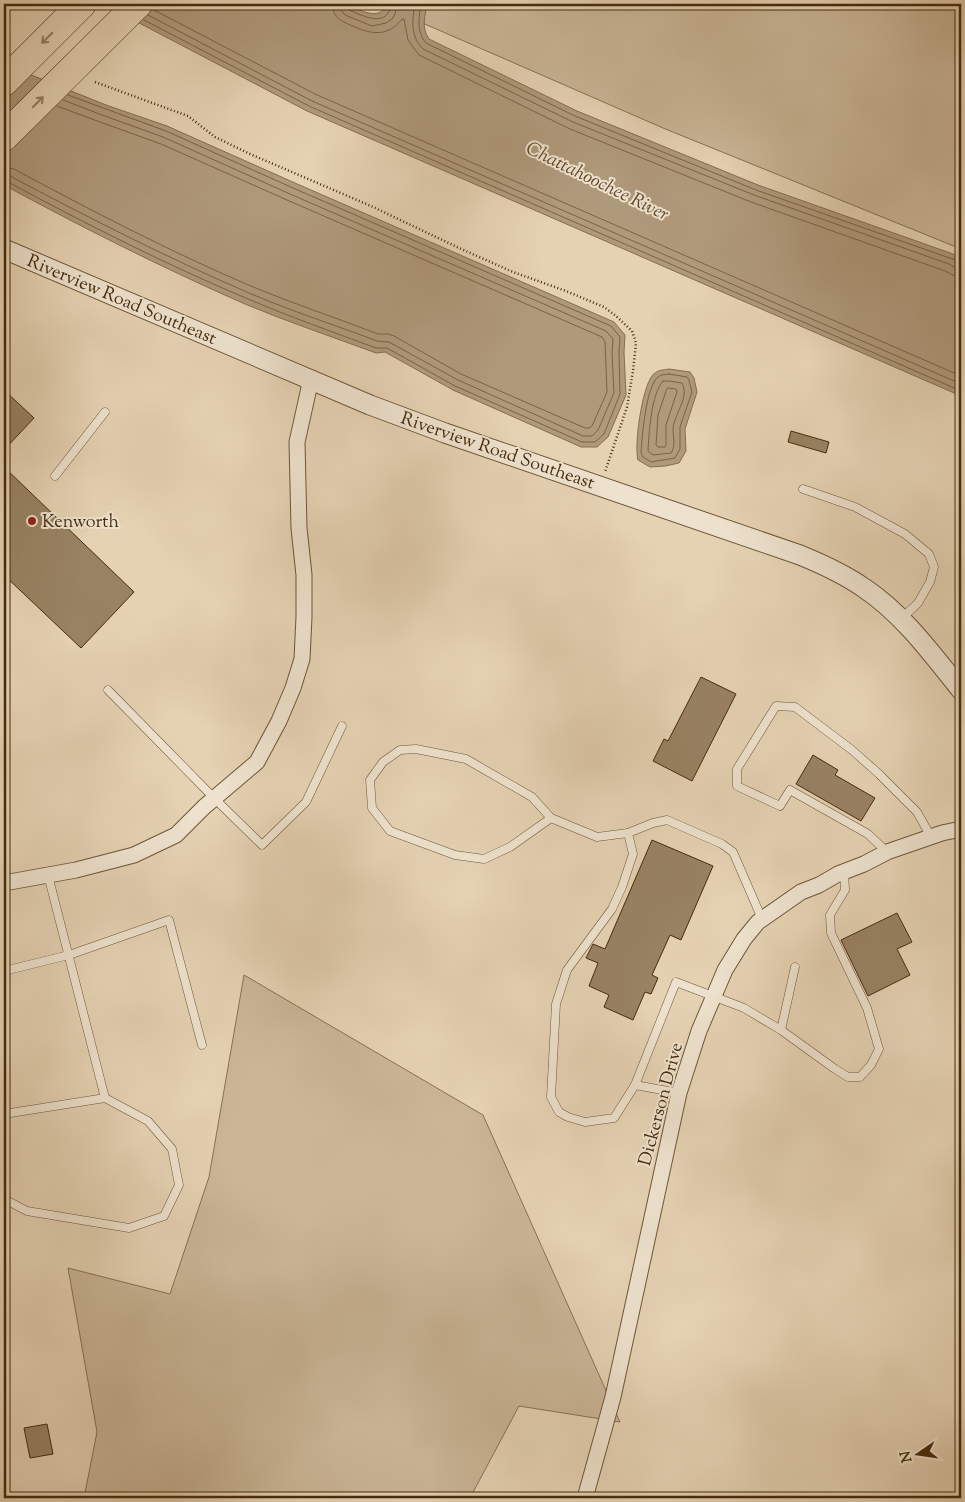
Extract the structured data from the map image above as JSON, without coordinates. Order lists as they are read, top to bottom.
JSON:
{
  "streets": {
    "street": ["Riverview Road Southeast", "Dickerson Drive"]
  },
  "water": ["Chattahoochee River"],
  "places": ["Kenworth"],
  "north": "left"
}
